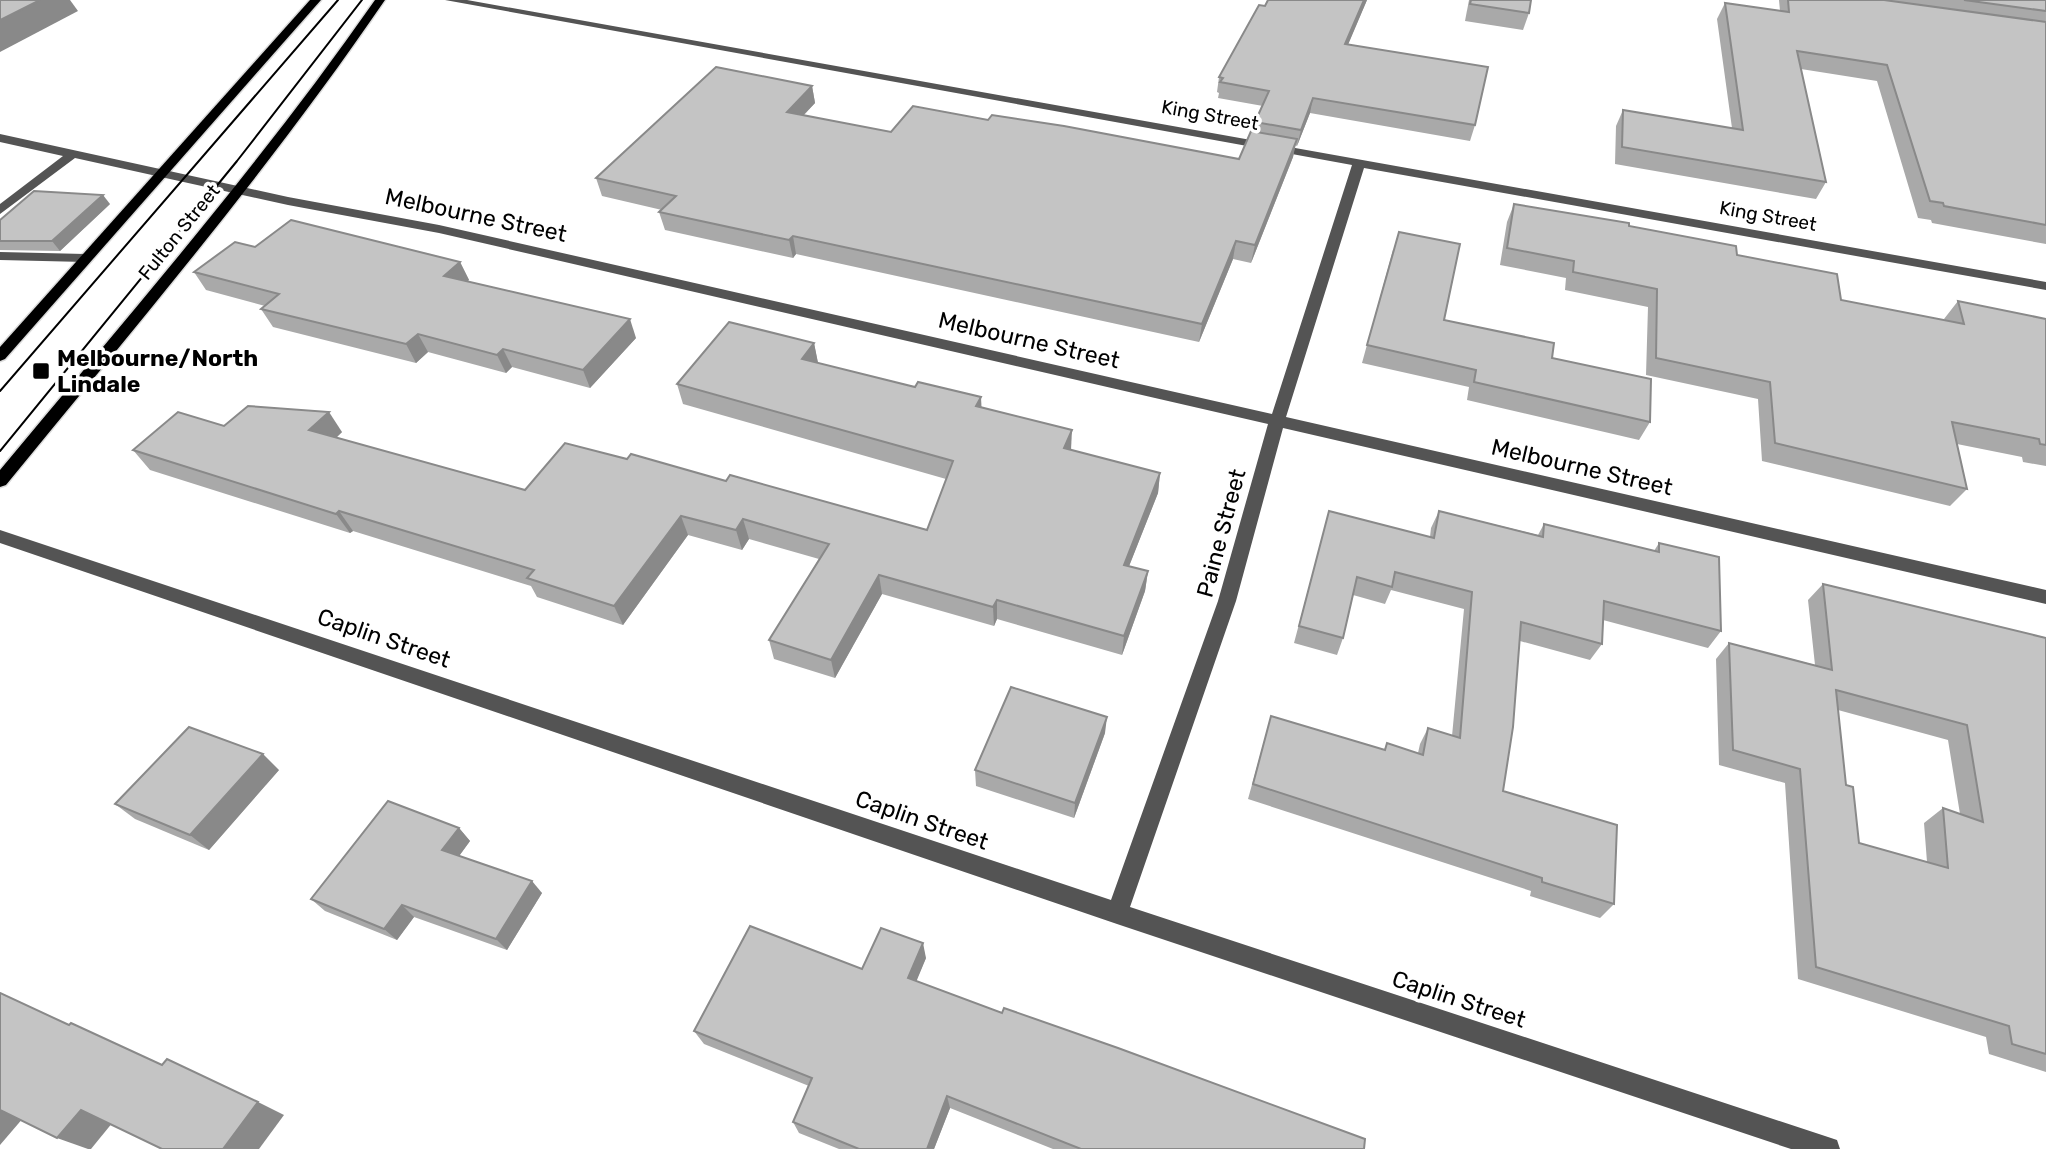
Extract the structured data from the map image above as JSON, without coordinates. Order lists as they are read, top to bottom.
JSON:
{
  "streets": {
    "main road": ["Fulton Street"],
    "street": [
      "King Street",
      "Melbourne Street",
      "Paine Street",
      "Caplin Street"
    ]
  },
  "crossings": [
    ["King Street", "Paine Street"],
    ["Melbourne Street", "Fulton Street"],
    ["Melbourne Street", "Paine Street"],
    ["Paine Street", "Caplin Street"]
  ],
  "places": {
    "transit": ["Melbourne/North Lindale"]
  }
}
